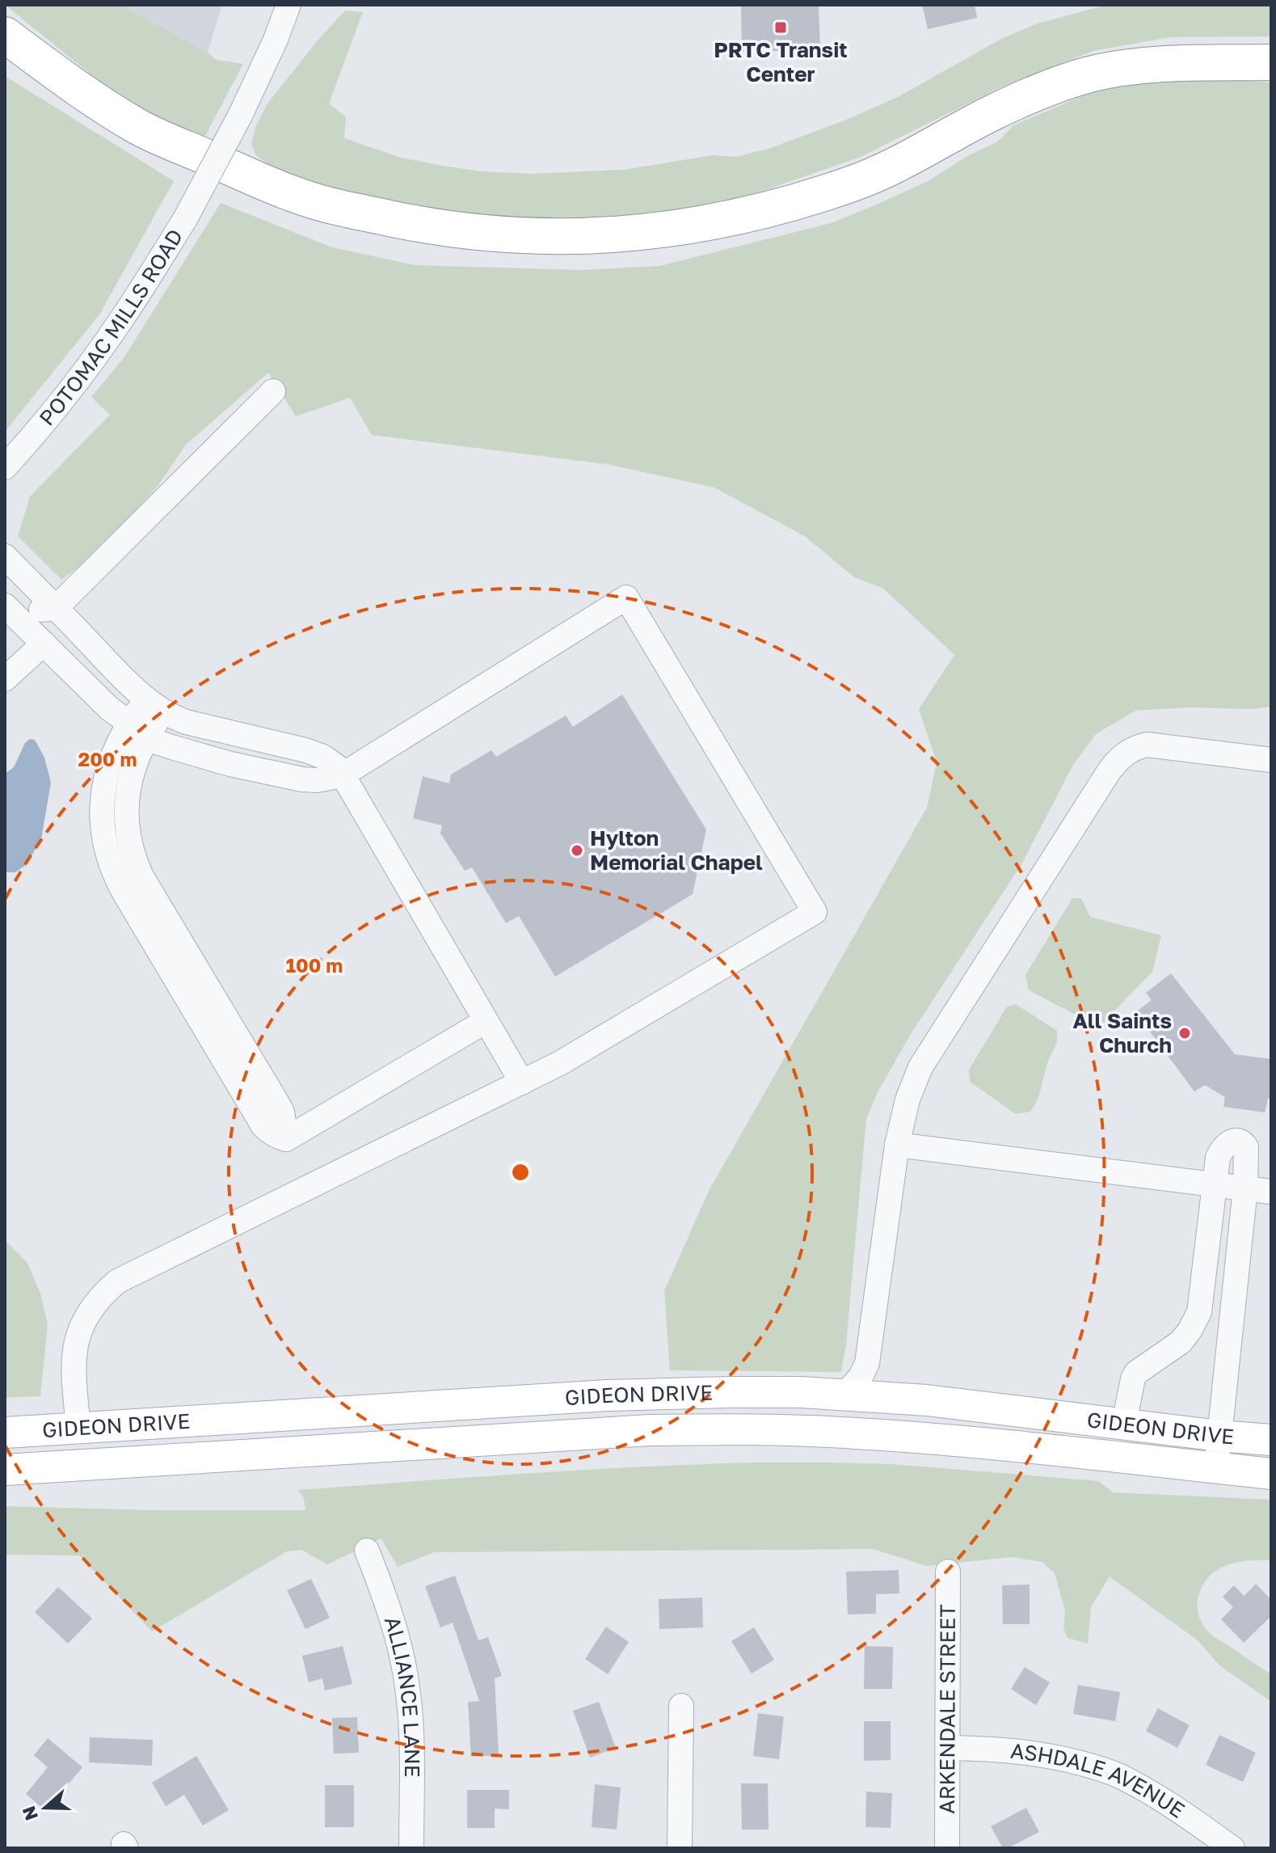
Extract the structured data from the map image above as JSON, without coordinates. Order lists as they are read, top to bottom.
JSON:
{
  "streets": {
    "main road": ["GIDEON DRIVE"],
    "street": [
      "POTOMAC MILLS ROAD",
      "ALLIANCE LANE",
      "ARKENDALE STREET",
      "ASHDALE AVENUE"
    ]
  },
  "crossings": [
    ["ARKENDALE STREET", "ASHDALE AVENUE"]
  ],
  "places": {
    "transit": ["PRTC Transit Center"],
    "other": ["Hylton Memorial Chapel", "All Saints Church"]
  },
  "north": "left",
  "rings": ["200 m", "100 m"]
}
